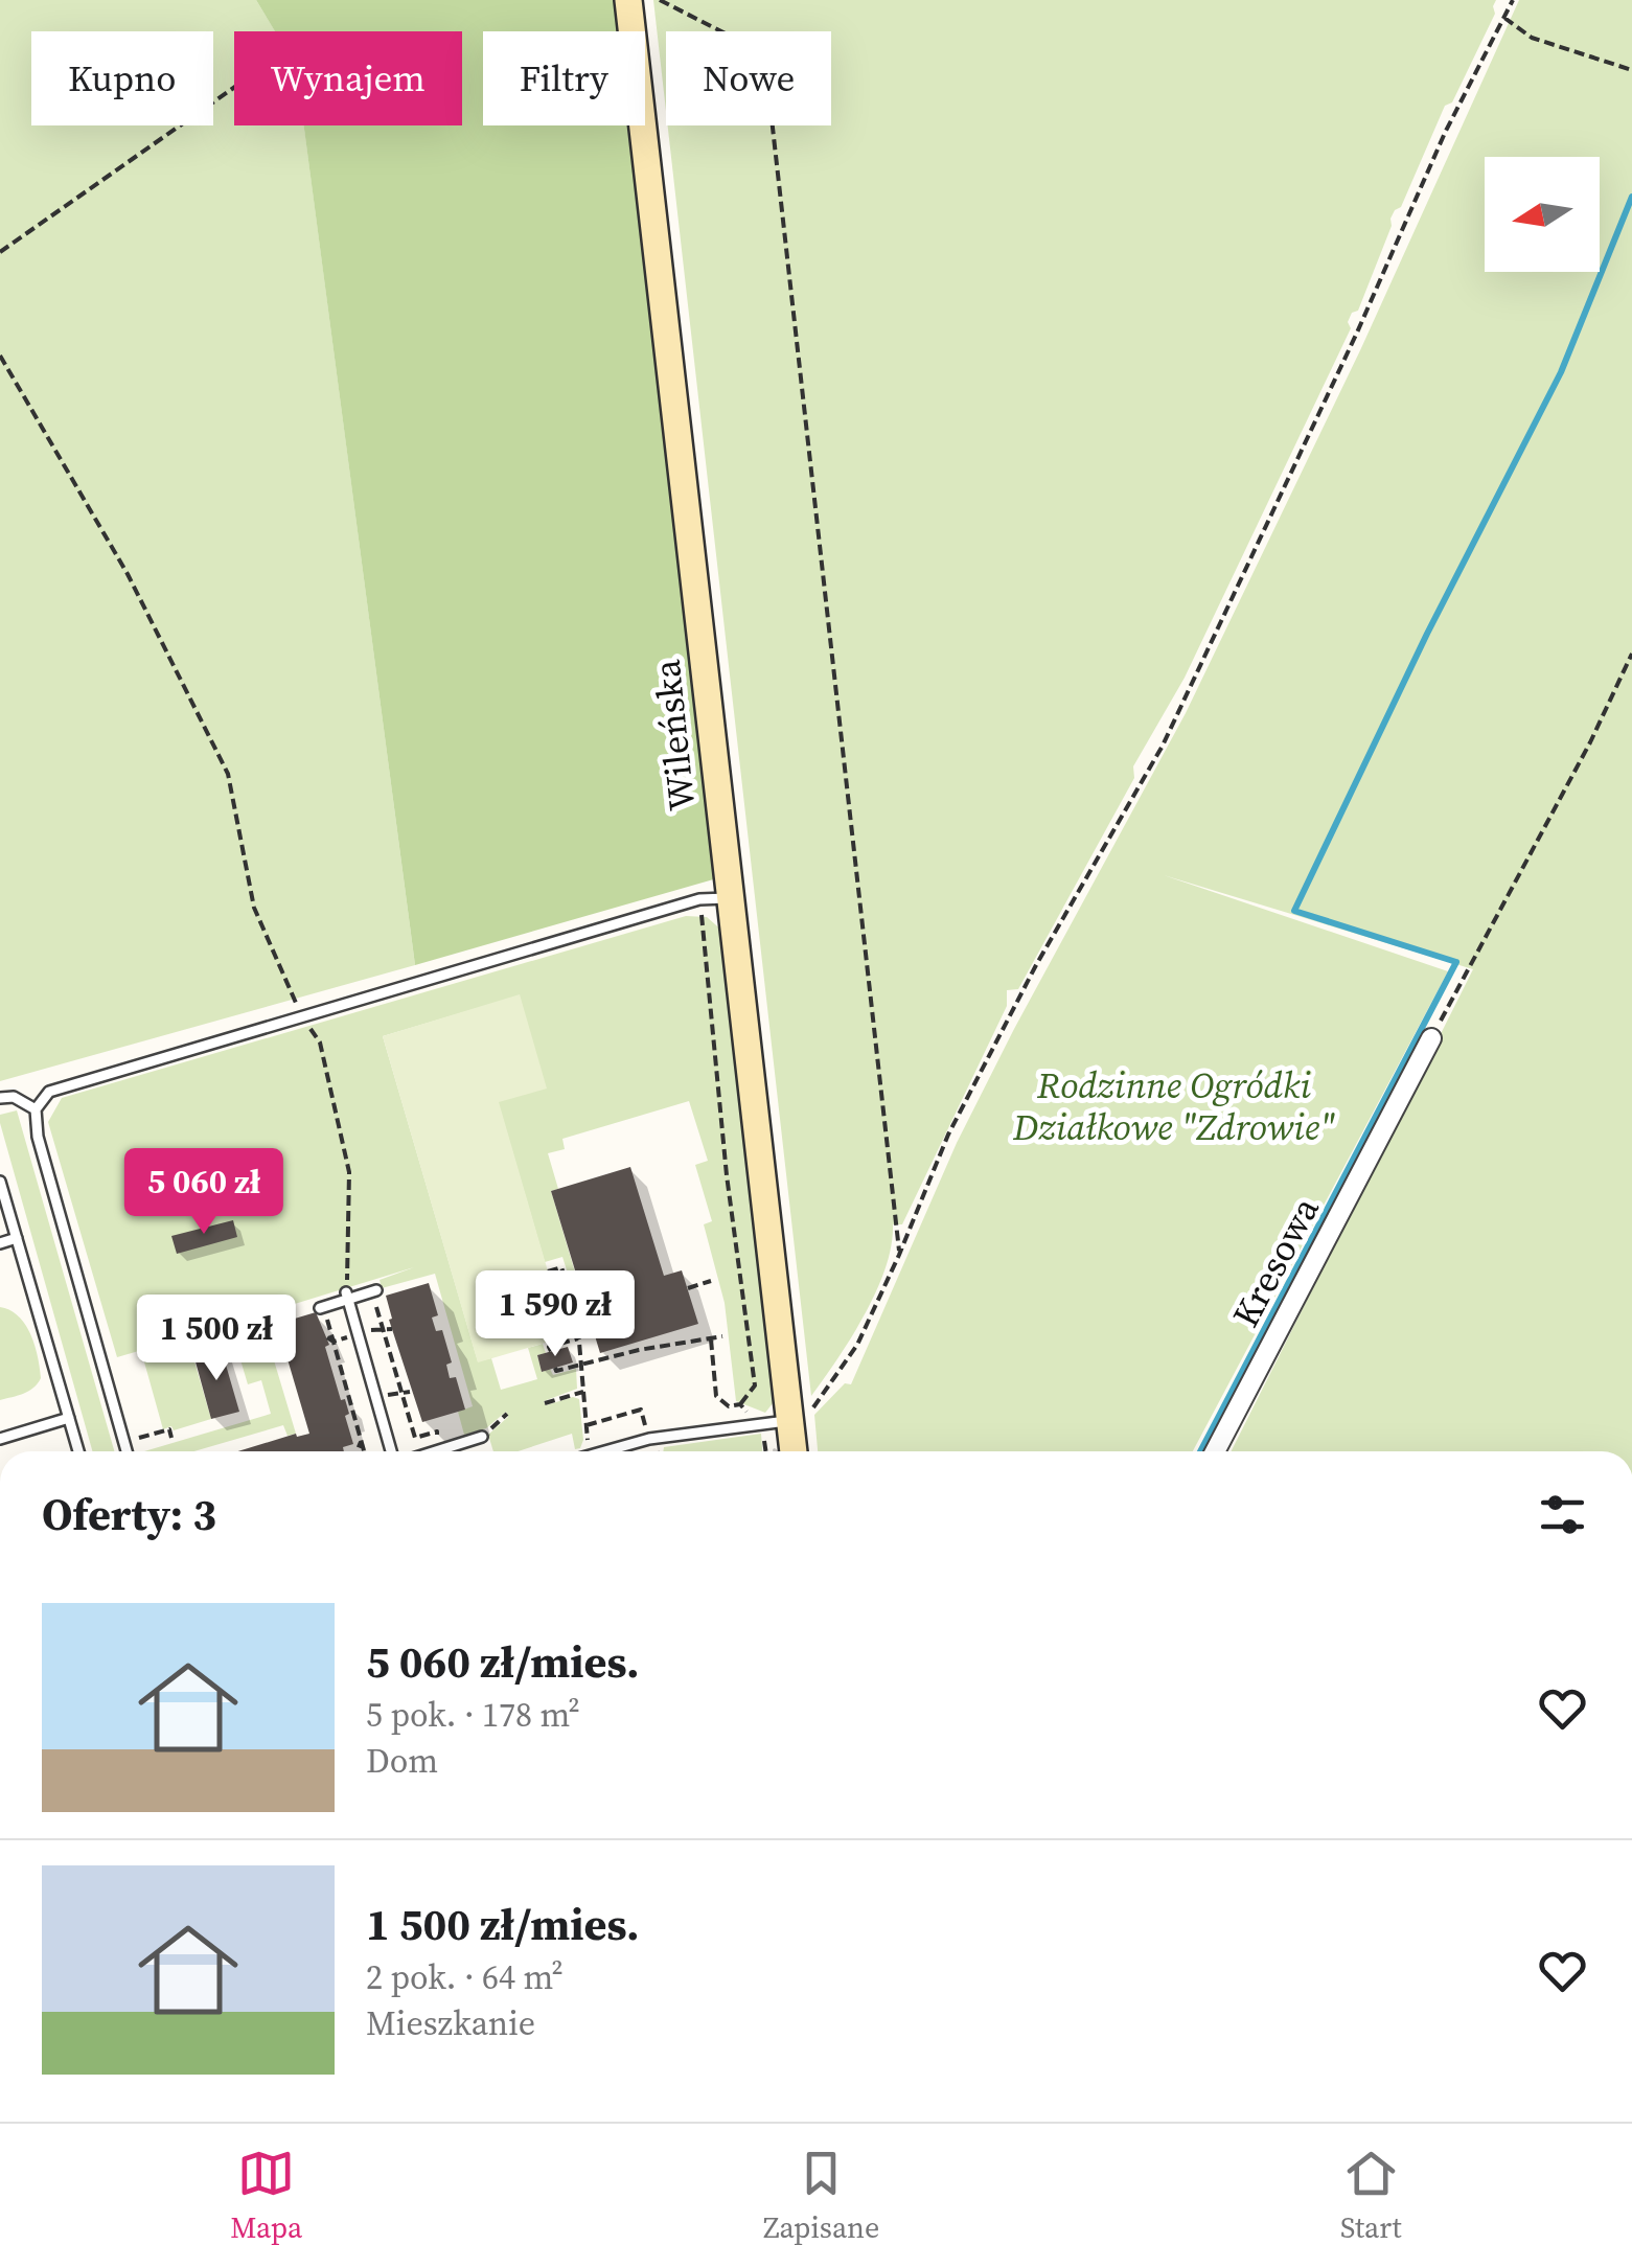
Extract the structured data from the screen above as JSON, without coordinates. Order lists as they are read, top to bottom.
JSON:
{
  "streets": {
    "street": ["Wileńska", "Kresowa"]
  },
  "parks": ["Rodzinne Ogródki Działkowe \"Zdrowie\""],
  "north": "left",
  "page": {
    "chip": [
      "Kupno",
      "Wynajem",
      "Filtry",
      "Nowe"
    ],
    "price": ["5 060 zł", "1 590 zł", "1 500 zł"],
    "heading": "Oferty: 3",
    "list": [
      {
        "name": "5 060 zł/mies.",
        "note": "5 pok. · 178 m² · Dom"
      },
      {
        "name": "1 500 zł/mies.",
        "note": "2 pok. · 64 m² · Mieszkanie"
      }
    ],
    "tabs": ["Mapa", "Zapisane", "Start"]
  }
}
